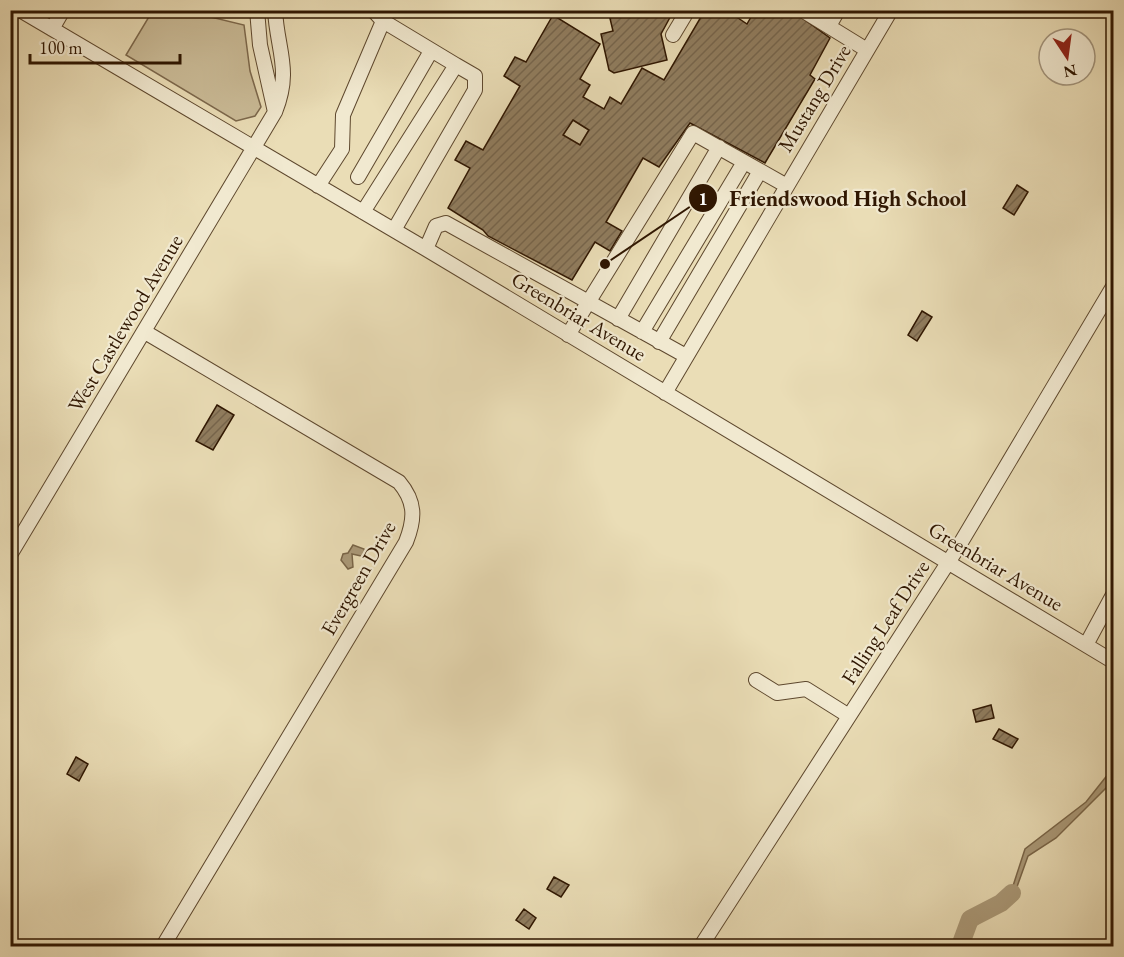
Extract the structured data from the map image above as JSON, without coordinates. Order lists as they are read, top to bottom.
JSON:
{
  "streets": {
    "street": [
      "Mustang Drive",
      "Greenbriar Avenue",
      "West Castlewood Avenue",
      "Evergreen Drive",
      "Falling Leaf Drive"
    ]
  },
  "crossings": [
    ["Mustang Drive", "Greenbriar Avenue"],
    ["Greenbriar Avenue", "West Castlewood Avenue"],
    ["Greenbriar Avenue", "Falling Leaf Drive"],
    ["West Castlewood Avenue", "Evergreen Drive"]
  ],
  "places": ["Friendswood High School"],
  "scale_bar": "100 m",
  "north": "bottom"
}
